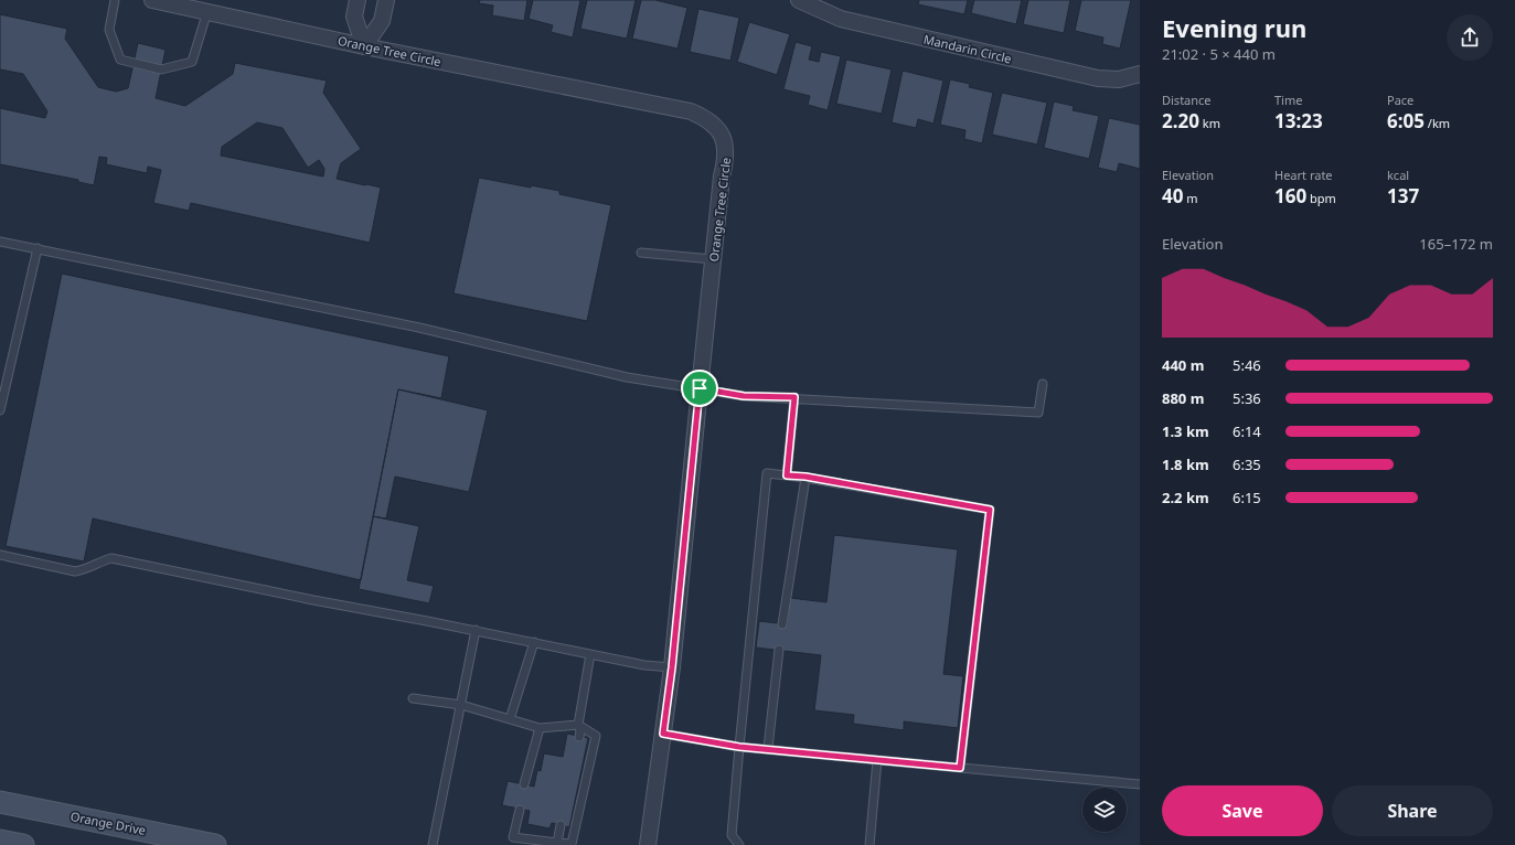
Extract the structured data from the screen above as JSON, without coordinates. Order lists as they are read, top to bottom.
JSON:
{
  "streets": {
    "street": ["Mandarin Circle", "Orange Tree Circle", "Orange Drive"]
  },
  "page": {
    "heading": ["Evening run", "21:02 · 5 × 440 m"],
    "stats": [
      ["Distance", "2.20 km"],
      ["Time", "13:23"],
      ["Pace", "6:05 /km"],
      ["Elevation", "40 m"],
      ["Heart rate", "160 bpm"],
      ["kcal", "137"]
    ],
    "chart": ["Elevation", "165–172 m"],
    "list": [
      {
        "name": "440 m",
        "note": "5:46"
      },
      {
        "name": "880 m",
        "note": "5:36"
      },
      {
        "name": "1.3 km",
        "note": "6:14"
      },
      {
        "name": "1.8 km",
        "note": "6:35"
      },
      {
        "name": "2.2 km",
        "note": "6:15"
      }
    ],
    "buttons": ["Save", "Share"]
  }
}
